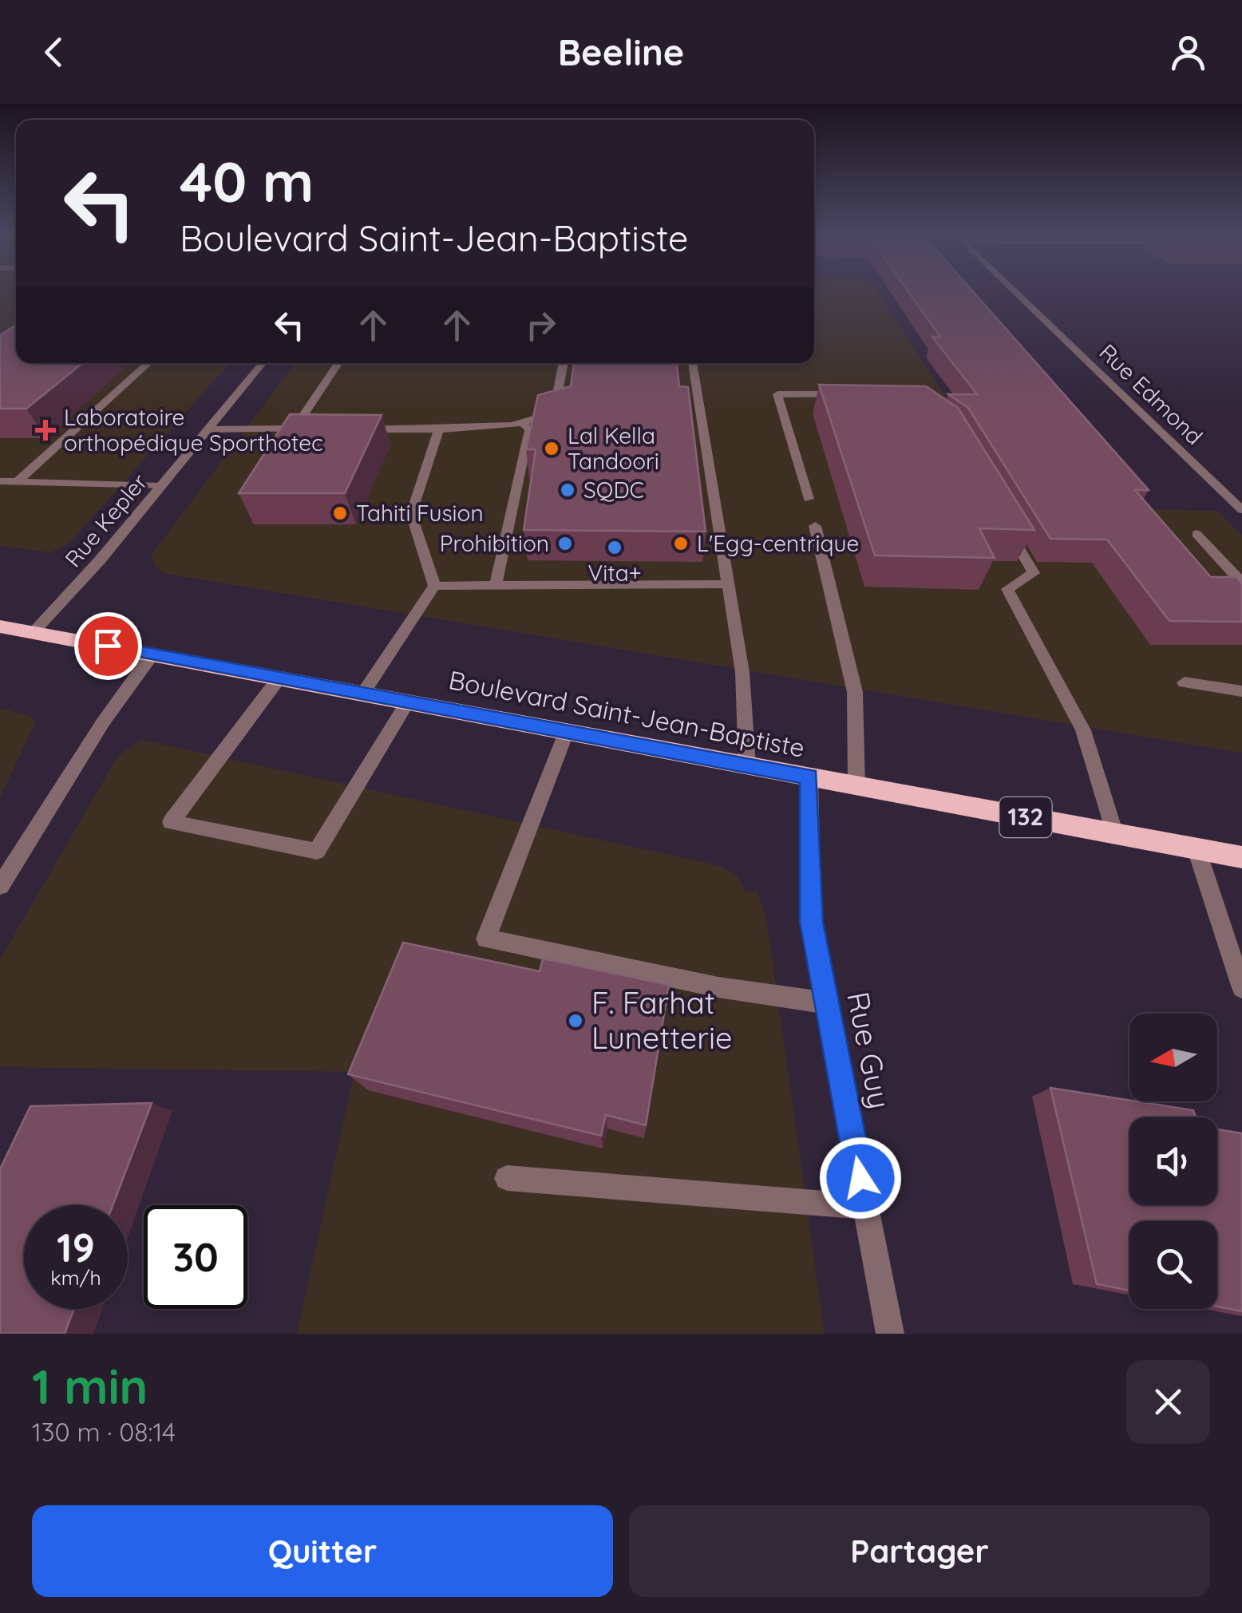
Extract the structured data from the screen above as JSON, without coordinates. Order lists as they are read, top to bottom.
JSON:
{
  "streets": {
    "highway": ["Boulevard Saint-Jean-Baptiste", "132"],
    "street": ["Rue Edmond", "Rue Kepler", "Rue Guy"]
  },
  "crossings": [
    ["Rue Kepler", "Boulevard Saint-Jean-Baptiste"],
    ["Boulevard Saint-Jean-Baptiste", "Rue Guy"]
  ],
  "places": {
    "health": ["Laboratoire orthopédique Sporthotec"],
    "other": [
      "Lal Kella Tandoori",
      "SQDC",
      "Tahiti Fusion",
      "Prohibition",
      "L'Egg-centrique",
      "Vita+",
      "F. Farhat Lunetterie"
    ]
  },
  "north": "left",
  "page": {
    "header": "Beeline",
    "turn": ["40 m", "Boulevard Saint-Jean-Baptiste"],
    "speed": "19 km/h",
    "limit": "30",
    "heading": ["1 min", "130 m · 08:14"],
    "buttons": ["Quitter", "Partager"]
  }
}
